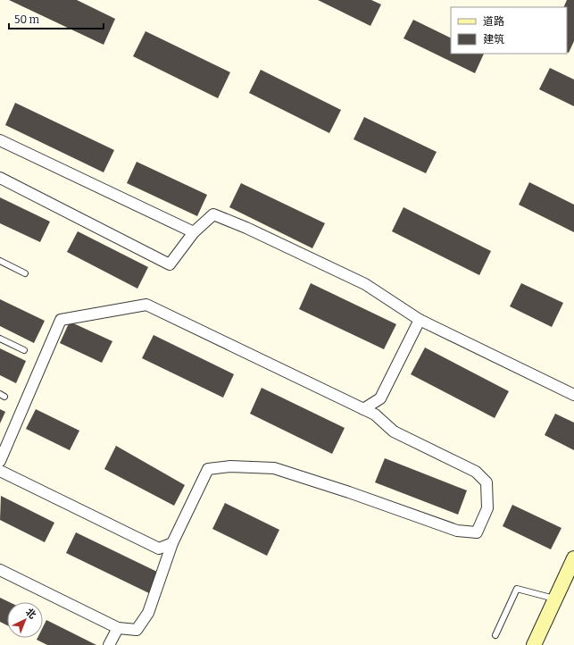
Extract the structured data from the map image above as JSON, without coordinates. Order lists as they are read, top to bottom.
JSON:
{
  "legend": ["道路", "建筑"],
  "scale_bar": "50 m",
  "north": "top right"
}
